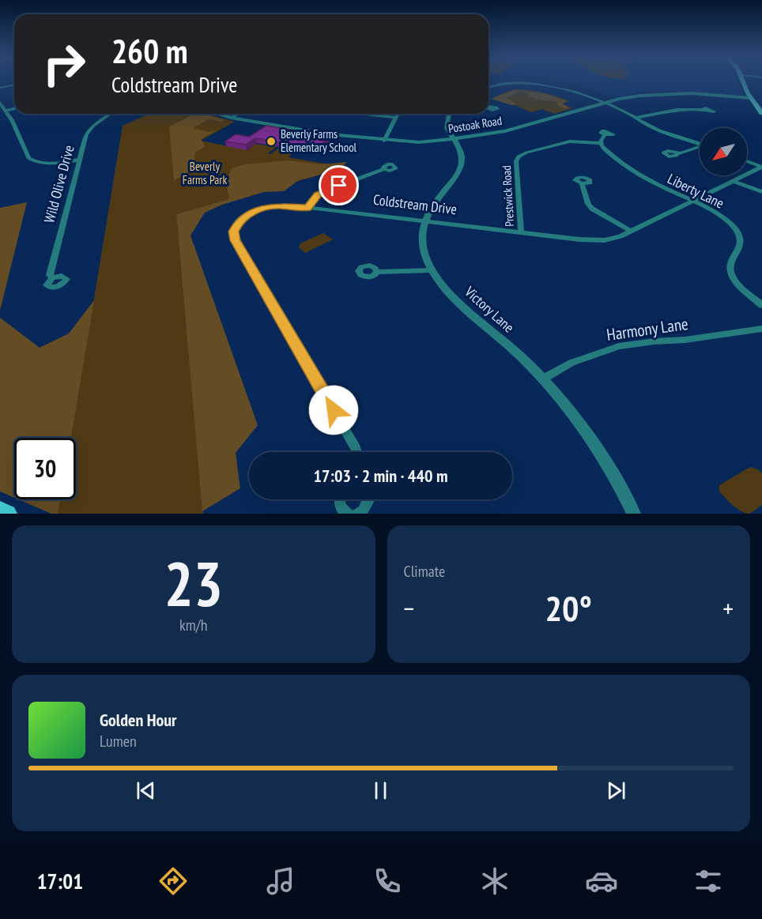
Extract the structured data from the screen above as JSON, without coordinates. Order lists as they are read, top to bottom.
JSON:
{
  "streets": {
    "street": [
      "Postoak Road",
      "Wild Olive Drive",
      "Liberty Lane",
      "Prestwick Road",
      "Coldstream Drive",
      "Victory Lane",
      "Harmony Lane"
    ]
  },
  "crossings": [
    ["Postoak Road", "Victory Lane"],
    ["Liberty Lane", "Prestwick Road"],
    ["Liberty Lane", "Coldstream Drive"],
    ["Prestwick Road", "Coldstream Drive"],
    ["Coldstream Drive", "Victory Lane"],
    ["Victory Lane", "Harmony Lane"]
  ],
  "parks": ["Beverly Farms Park"],
  "places": ["Beverly Farms Elementary School"],
  "north": "bottom left",
  "page": {
    "turn": ["260 m", "Coldstream Drive"],
    "limit": "30",
    "trip": "17:03 · 2 min · 440 m",
    "tile": [
      ["23", "km/h"],
      "Climate"
    ],
    "heat": ["−", "20°", "+"],
    "song": ["Golden Hour", "Lumen"],
    "tabs": "17:01"
  }
}
